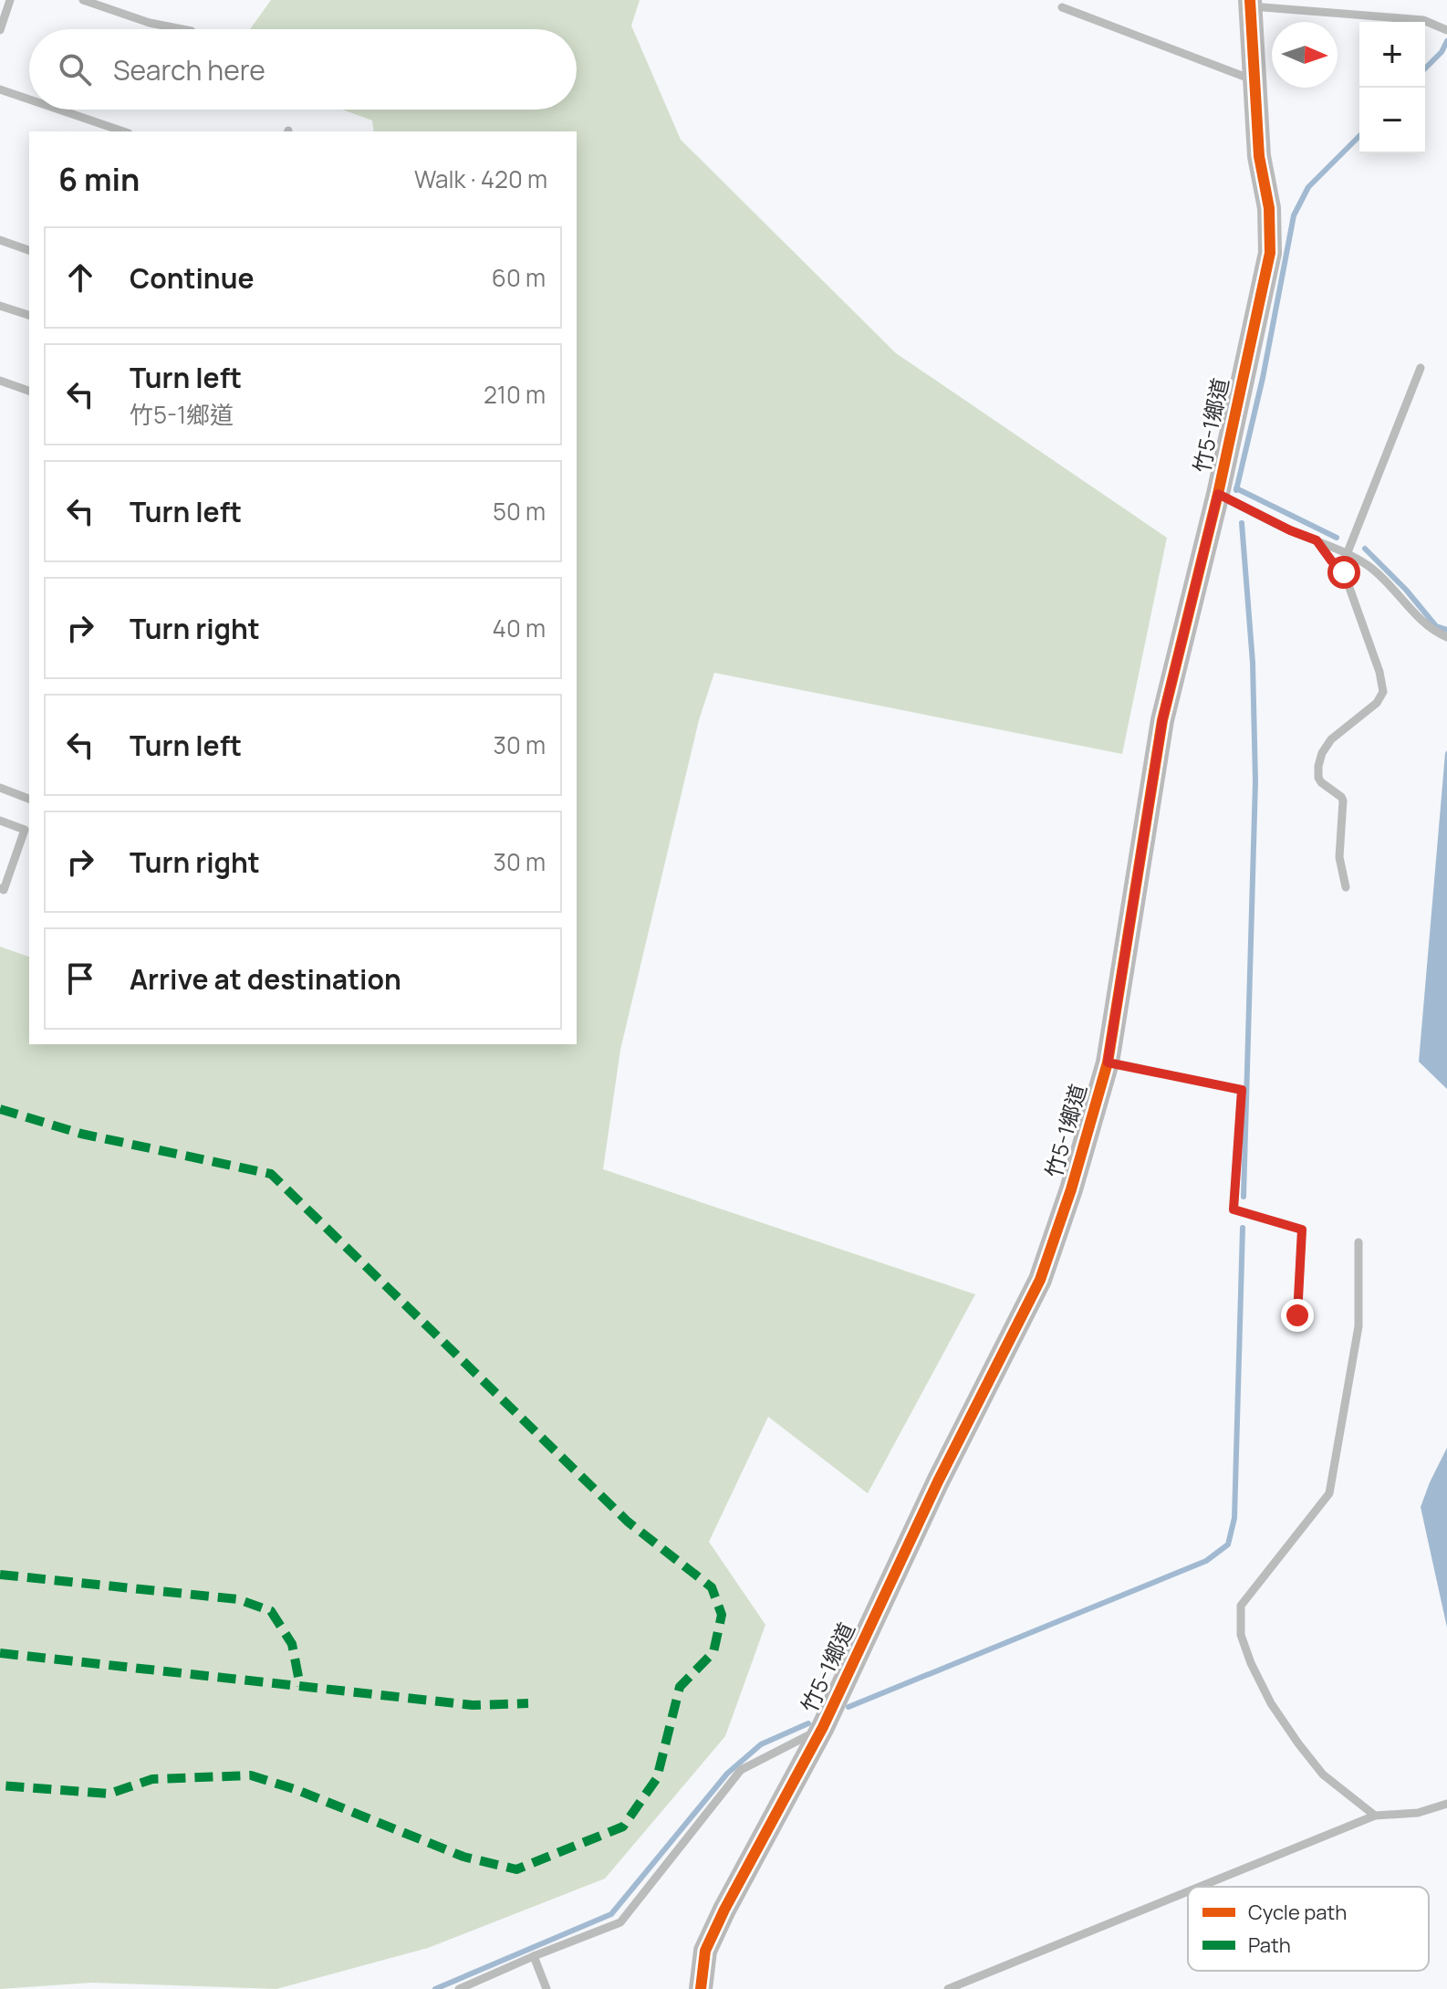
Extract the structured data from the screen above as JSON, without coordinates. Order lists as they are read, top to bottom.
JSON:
{
  "streets": {
    "street": ["竹5-1鄉道"]
  },
  "legend": ["Cycle path", "Path"],
  "north": "right",
  "page": {
    "map_buttons": ["+", "−"],
    "search": "Search here",
    "heading": ["6 min", "Walk · 420 m"],
    "list": [
      ["Continue", "60 m"],
      ["Turn left", "竹5-1鄉道", "210 m"],
      ["Turn left", "50 m"],
      ["Turn right", "40 m"],
      ["Turn left", "30 m"],
      ["Turn right", "30 m"],
      "Arrive at destination"
    ]
  }
}
